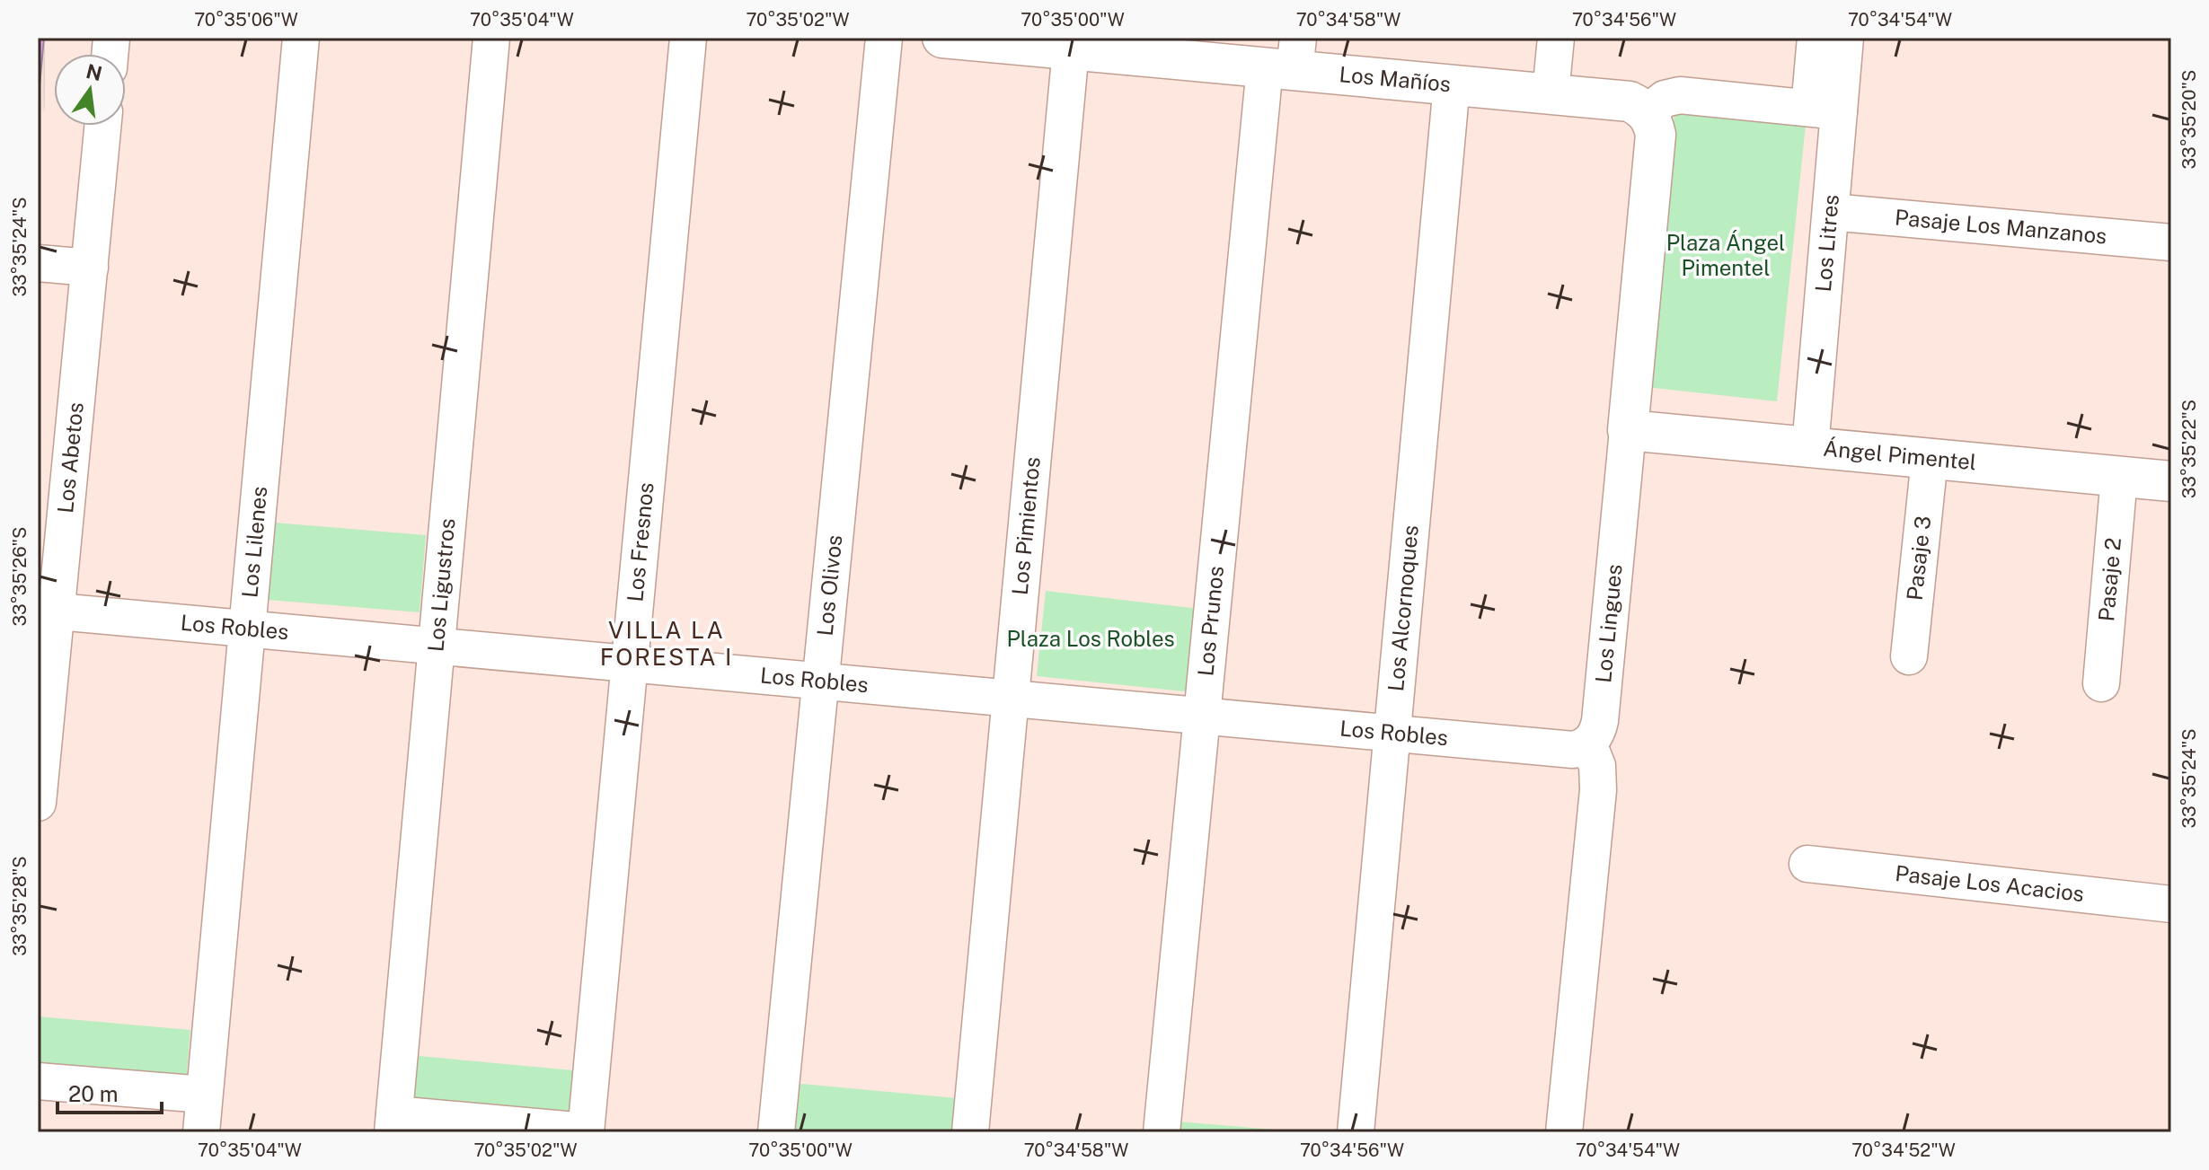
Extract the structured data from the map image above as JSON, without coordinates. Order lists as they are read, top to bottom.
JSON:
{
  "streets": {
    "street": [
      "Los Mañíos",
      "Pasaje Los Manzanos",
      "Los Litres",
      "Ángel Pimentel",
      "Los Abetos",
      "Los Pimientos",
      "Los Lilenes",
      "Los Fresnos",
      "Pasaje 3",
      "Pasaje 2",
      "Los Olivos",
      "Los Ligustros",
      "Los Alcornoques",
      "Los Prunos",
      "Los Lingues",
      "Los Robles",
      "Pasaje Los Acacios"
    ]
  },
  "crossings": [
    ["Los Mañíos", "Los Pimientos"],
    ["Los Mañíos", "Los Alcornoques"],
    ["Los Mañíos", "Los Prunos"],
    ["Los Mañíos", "Los Lingues"],
    ["Pasaje Los Manzanos", "Los Litres"],
    ["Los Litres", "Ángel Pimentel"],
    ["Ángel Pimentel", "Pasaje 3"],
    ["Ángel Pimentel", "Pasaje 2"],
    ["Ángel Pimentel", "Los Lingues"],
    ["Los Abetos", "Los Robles"],
    ["Los Pimientos", "Los Robles"],
    ["Los Lilenes", "Los Robles"],
    ["Los Fresnos", "Los Robles"],
    ["Los Olivos", "Los Robles"],
    ["Los Ligustros", "Los Robles"],
    ["Los Alcornoques", "Los Robles"],
    ["Los Prunos", "Los Robles"],
    ["Los Lingues", "Los Robles"]
  ],
  "districts": ["VILLA LA FORESTA I"],
  "parks": ["Plaza Ángel Pimentel", "Plaza Los Robles"],
  "scale_bar": "20 m",
  "north": "top",
  "coordinates": [
    "70°35'06\"W",
    "70°35'04\"W",
    "70°35'02\"W",
    "70°35'00\"W",
    "70°34'58\"W",
    "70°34'56\"W",
    "70°34'54\"W",
    "33°35'20\"S",
    "33°35'24\"S",
    "33°35'22\"S",
    "33°35'26\"S",
    "33°35'28\"S",
    "70°34'52\"W"
  ]
}
